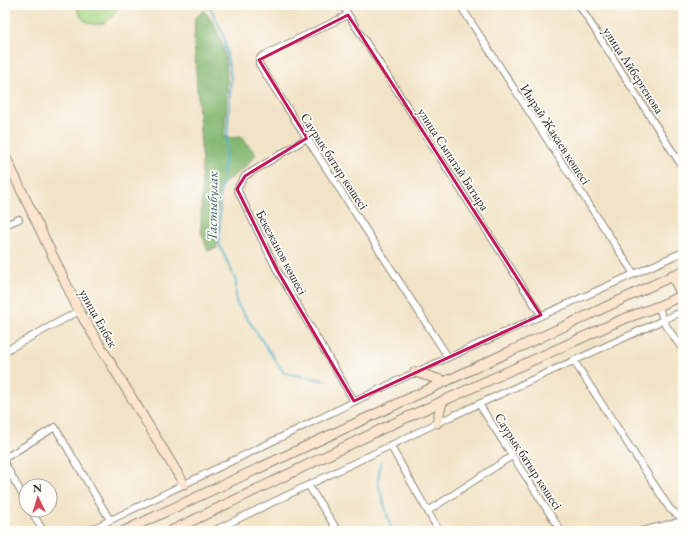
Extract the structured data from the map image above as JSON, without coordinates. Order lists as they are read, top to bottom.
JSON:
{
  "streets": {
    "main road": ["улица Енбек"],
    "street": [
      "улица Айбергенова",
      "Иырай Жақаев көшесі",
      "улица Сыпатай Батыра",
      "Саурық батыр көшесі",
      "Бекежанов көшесі"
    ]
  },
  "crossings": [
    ["улица Сыпатай Батыра", "Саурық батыр көшесі"],
    ["Саурық батыр көшесі", "Бекежанов көшесі"]
  ],
  "water": ["Тастыбулак"],
  "north": "top"
}
